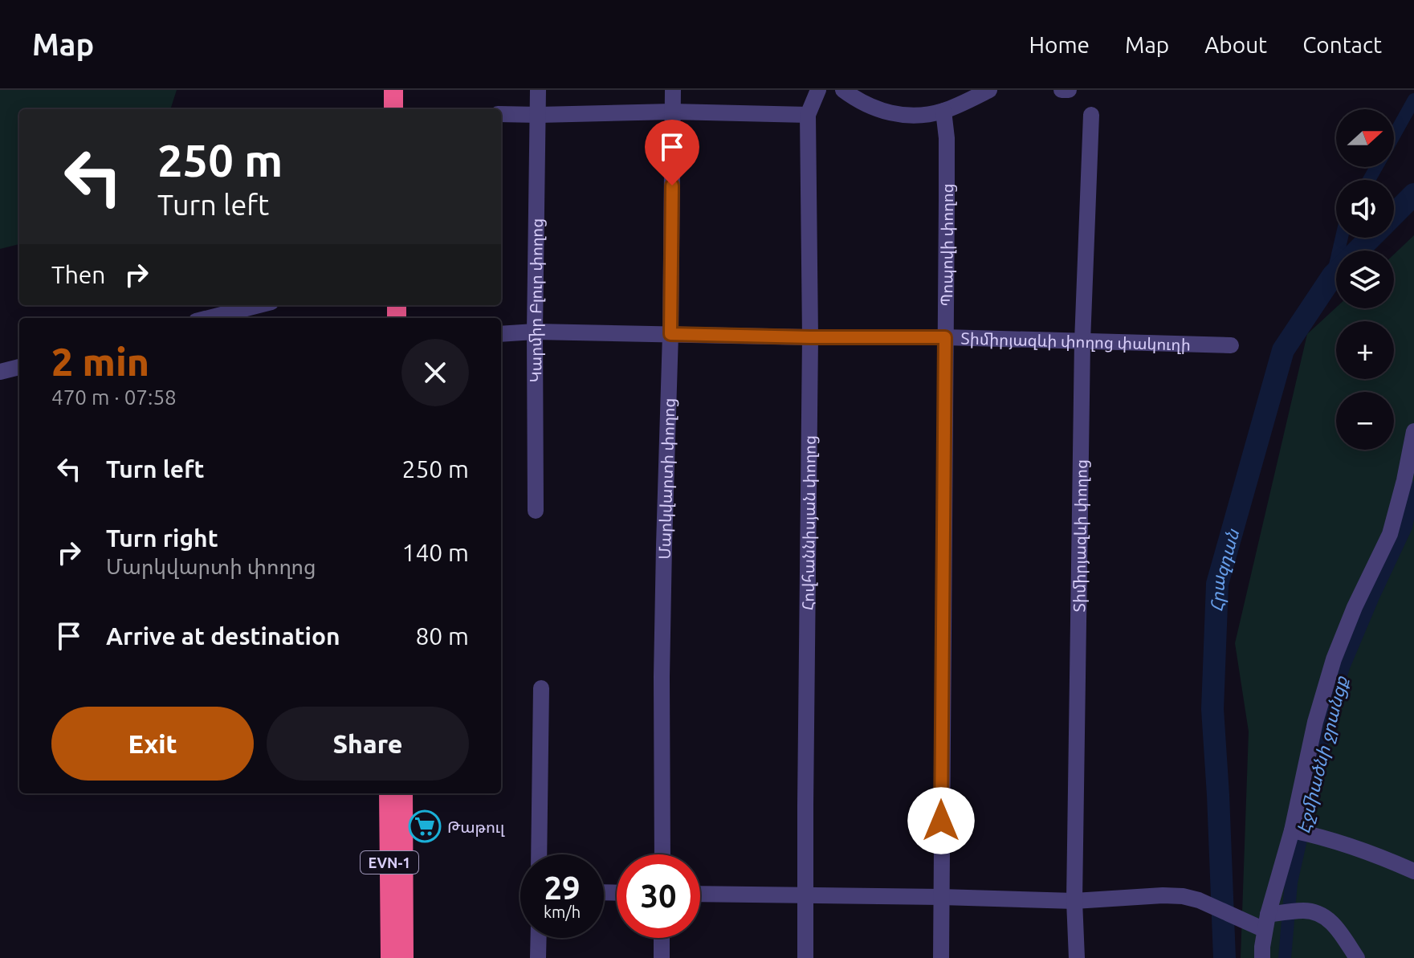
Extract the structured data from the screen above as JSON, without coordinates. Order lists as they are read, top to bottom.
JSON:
{
  "streets": {
    "highway": ["EVN-1"],
    "street": [
      "Պոպովի փողոց",
      "Կարմիր Բլուր փողոց",
      "Տիմիրյազևի փողոց փակուղի",
      "Մարկվարտի փողոց",
      "Հովհաննիսյան փողոց",
      "Տիմիրյազևի փողոց"
    ]
  },
  "crossings": [
    ["Պոպովի փողոց", "Տիմիրյազևի փողոց փակուղի"],
    ["Կարմիր Բլուր փողոց", "Տիմիրյազևի փողոց փակուղի"],
    ["Տիմիրյազևի փողոց փակուղի", "Մարկվարտի փողոց"],
    ["Տիմիրյազևի փողոց փակուղի", "Հովհաննիսյան փողոց"],
    ["Տիմիրյազևի փողոց փակուղի", "Տիմիրյազևի փողոց"]
  ],
  "water": ["Հրազդան", "Էջմիածնի ջրանցք"],
  "places": {
    "supermarket": ["Թաթուլ"]
  },
  "north": "right",
  "page": {
    "header": "Map",
    "nav": [
      "Home",
      "Map",
      "About",
      "Contact"
    ],
    "map_buttons": ["+", "−"],
    "turn": ["250 m", "Turn left"],
    "then": "Then",
    "heading": ["2 min", "470 m · 07:58"],
    "list": [
      {
        "name": "Turn left",
        "value": "250 m"
      },
      {
        "name": "Turn right",
        "note": "Մարկվարտի փողոց",
        "value": "140 m"
      },
      {
        "name": "Arrive at destination",
        "value": "80 m"
      }
    ],
    "buttons": ["Exit", "Share"],
    "speed": "29 km/h",
    "limit": "30"
  }
}
